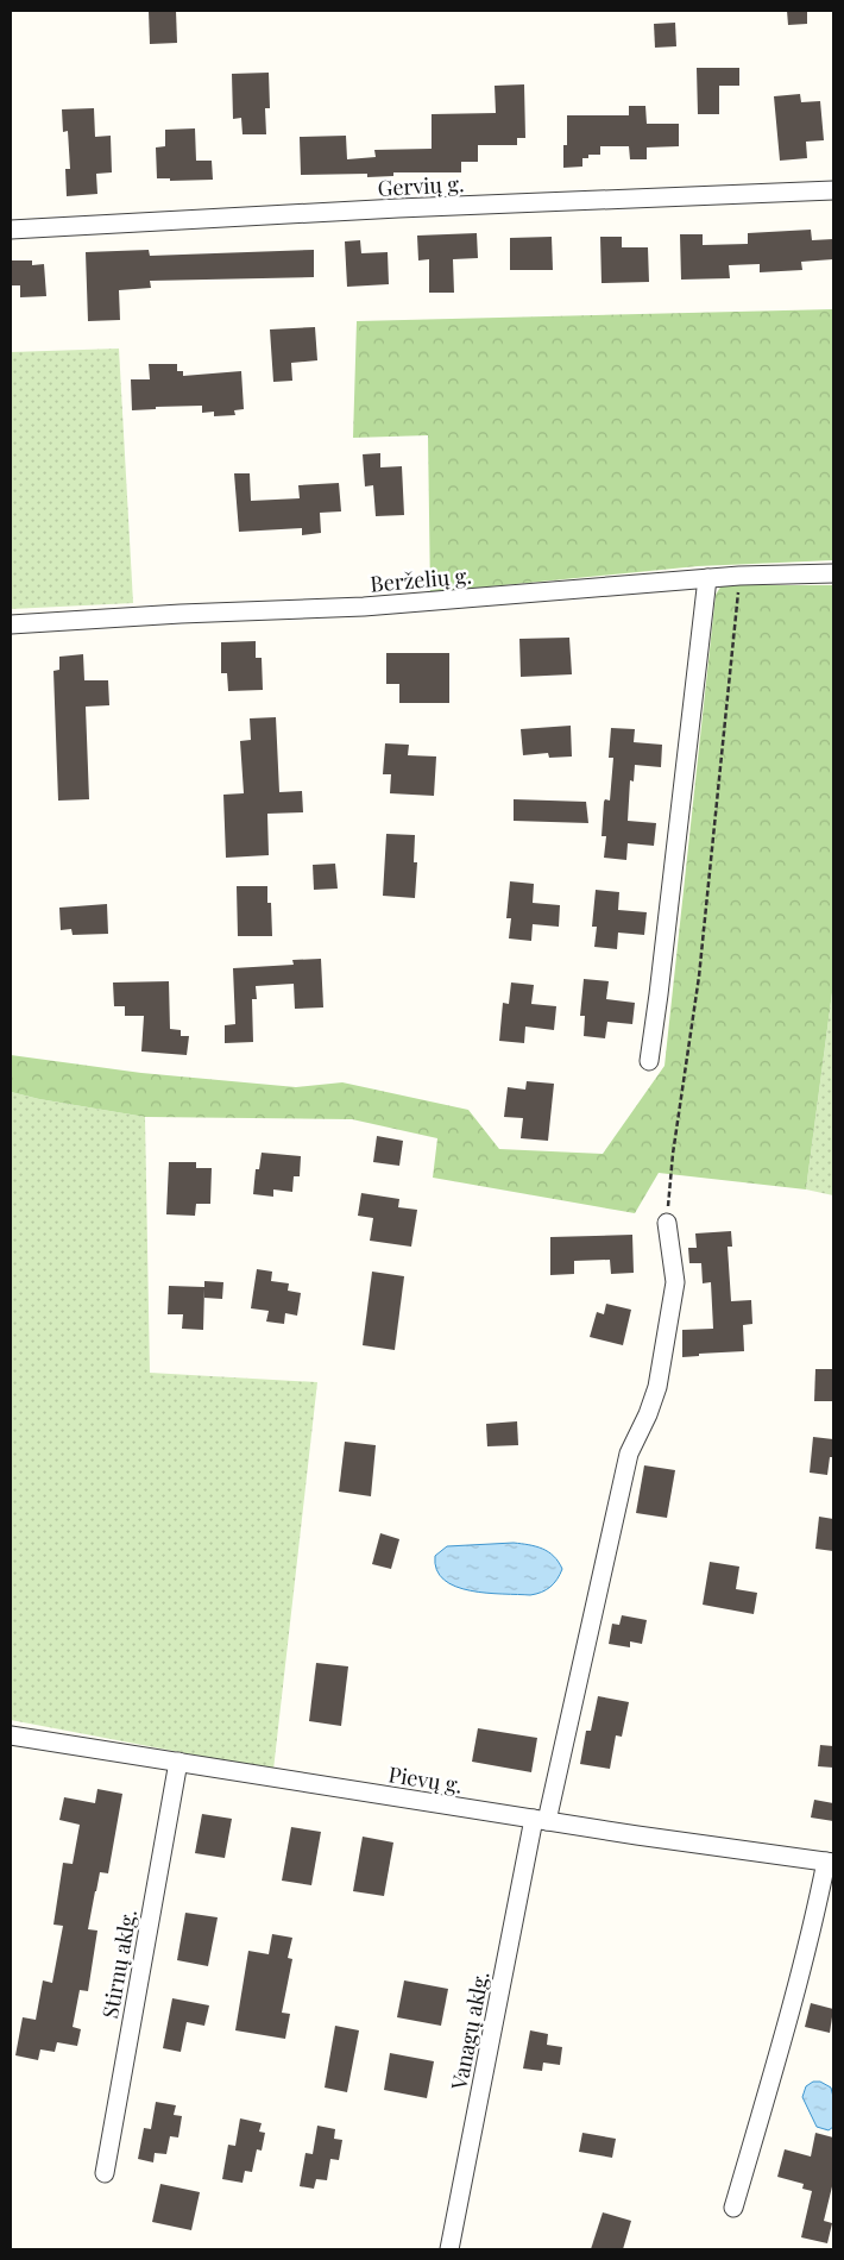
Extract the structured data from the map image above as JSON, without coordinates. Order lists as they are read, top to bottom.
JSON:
{
  "streets": {
    "street": [
      "Gervių g.",
      "Berželių g.",
      "Pievų g.",
      "Stirnų aklg.",
      "Vanagų aklg."
    ]
  },
  "crossings": [
    ["Pievų g.", "Stirnų aklg."],
    ["Pievų g.", "Vanagų aklg."]
  ]
}
